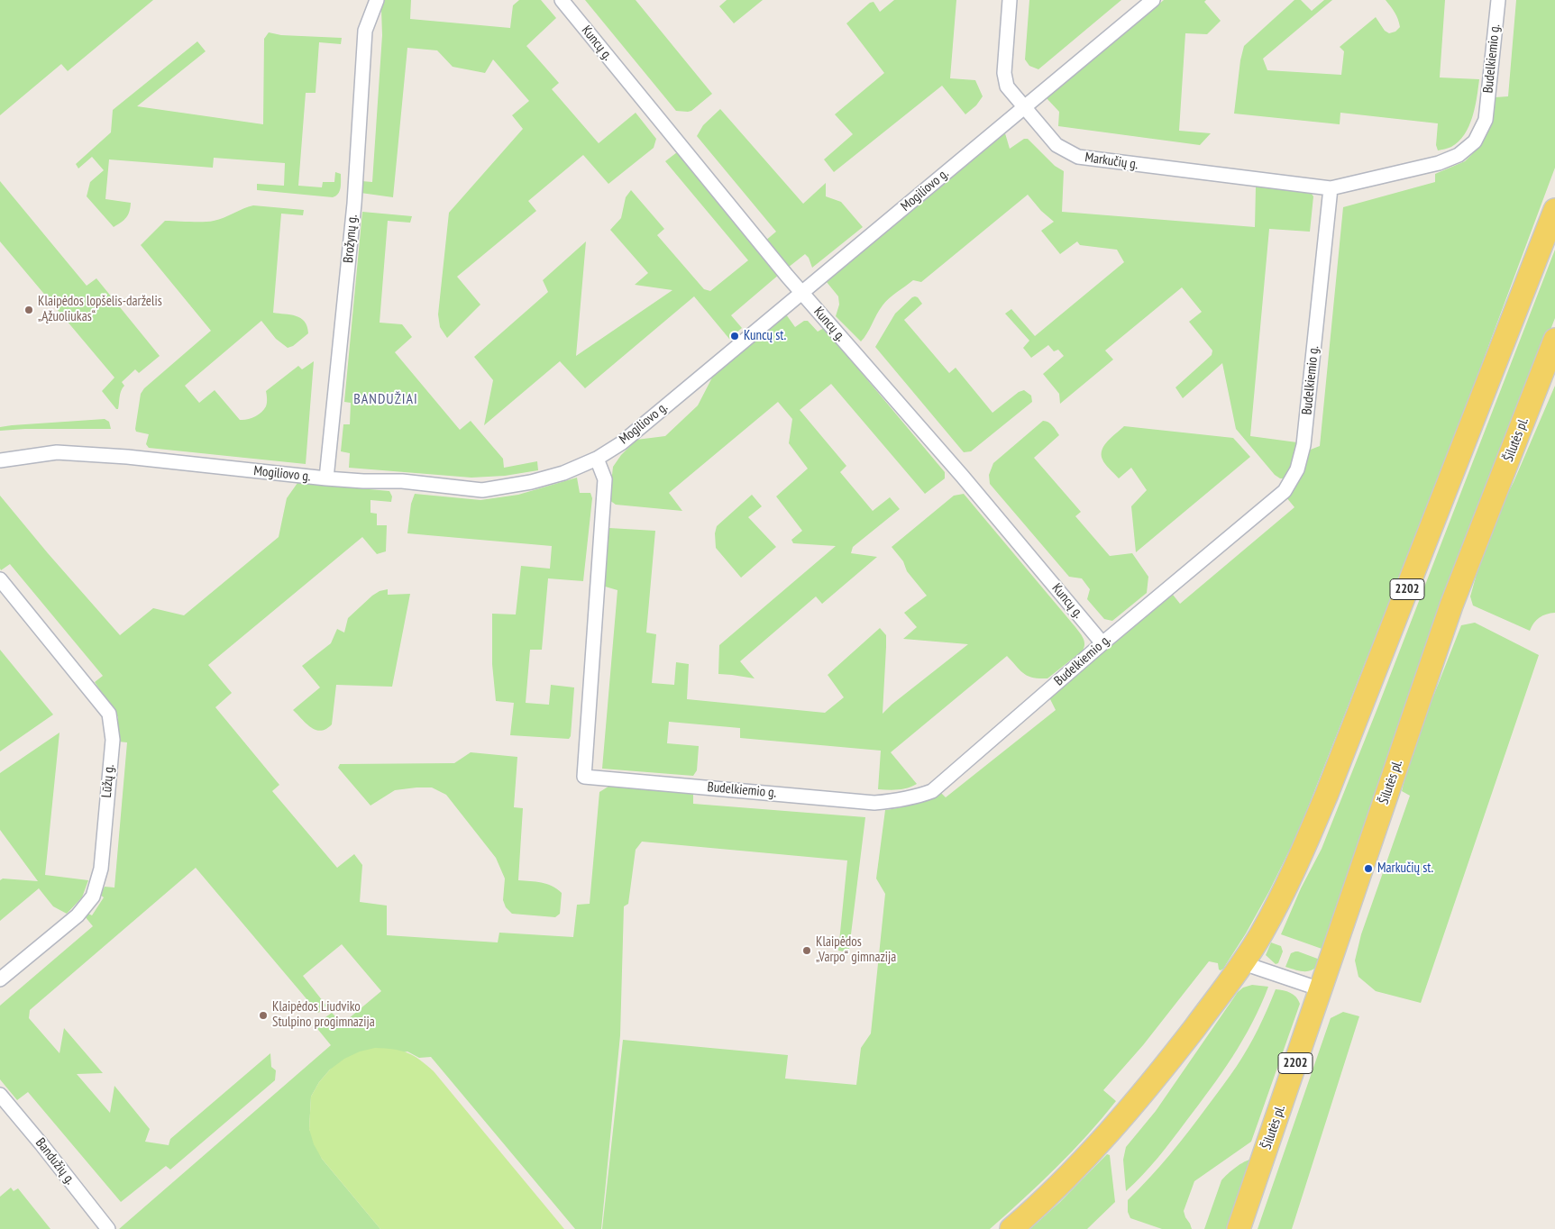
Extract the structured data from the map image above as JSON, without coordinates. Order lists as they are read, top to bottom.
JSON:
{
  "streets": {
    "main road": ["Šilutės pl.", "2202"],
    "street": [
      "Kuncų g.",
      "Budelkiemio g.",
      "Markučių g.",
      "Mogiliovo g.",
      "Brožynų g.",
      "Lūžų g.",
      "Bandužių g."
    ]
  },
  "crossings": [
    ["Kuncų g.", "Budelkiemio g."],
    ["Kuncų g.", "Mogiliovo g."],
    ["Budelkiemio g.", "Markučių g."],
    ["Budelkiemio g.", "Mogiliovo g."],
    ["Markučių g.", "Mogiliovo g."],
    ["Mogiliovo g.", "Brožynų g."]
  ],
  "districts": ["BANDUŽIAI"],
  "places": [
    "Klaipėdos lopšelis-darželis „Ąžuoliukas“",
    "Kuncų st.",
    "Markučių st.",
    "Klaipėdos „Varpo“ gimnazija",
    "Klaipėdos Liudviko Stulpino progimnazija"
  ]
}
